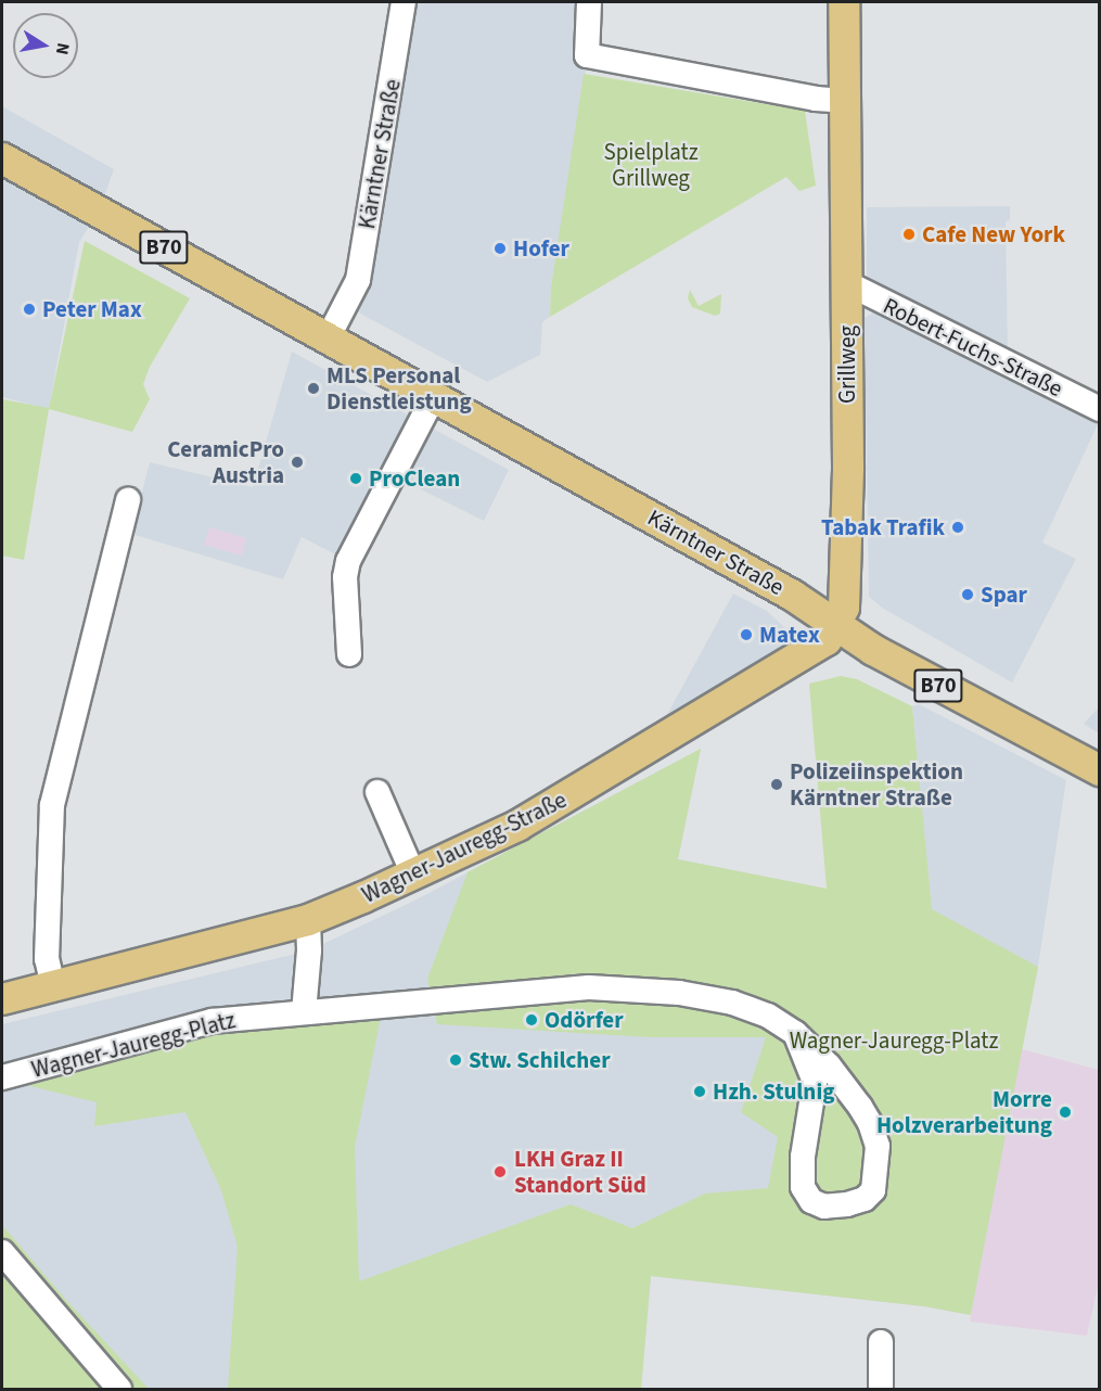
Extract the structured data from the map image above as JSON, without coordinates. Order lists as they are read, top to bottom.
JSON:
{
  "streets": {
    "main road": [
      "Kärntner Straße",
      "B70",
      "Grillweg",
      "Wagner-Jauregg-Straße"
    ],
    "street": ["Robert-Fuchs-Straße", "Wagner-Jauregg-Platz"]
  },
  "crossings": [
    ["Kärntner Straße", "Grillweg"],
    ["Kärntner Straße", "Wagner-Jauregg-Straße"],
    ["Robert-Fuchs-Straße", "Grillweg"],
    ["Grillweg", "Wagner-Jauregg-Straße"]
  ],
  "parks": ["Spielplatz Grillweg", "Wagner-Jauregg-Platz"],
  "places": [
    "Cafe New York",
    "Hofer",
    "Peter Max",
    "MLS Personal Dienstleistung",
    "CeramicPro Austria",
    "ProClean",
    "Tabak Trafik",
    "Spar",
    "Matex",
    "Polizeiinspektion Kärntner Straße",
    "Odörfer",
    "Stw. Schilcher",
    "Hzh. Stulnig",
    "Morre Holzverarbeitung",
    "LKH Graz II Standort Süd"
  ],
  "north": "right"
}
